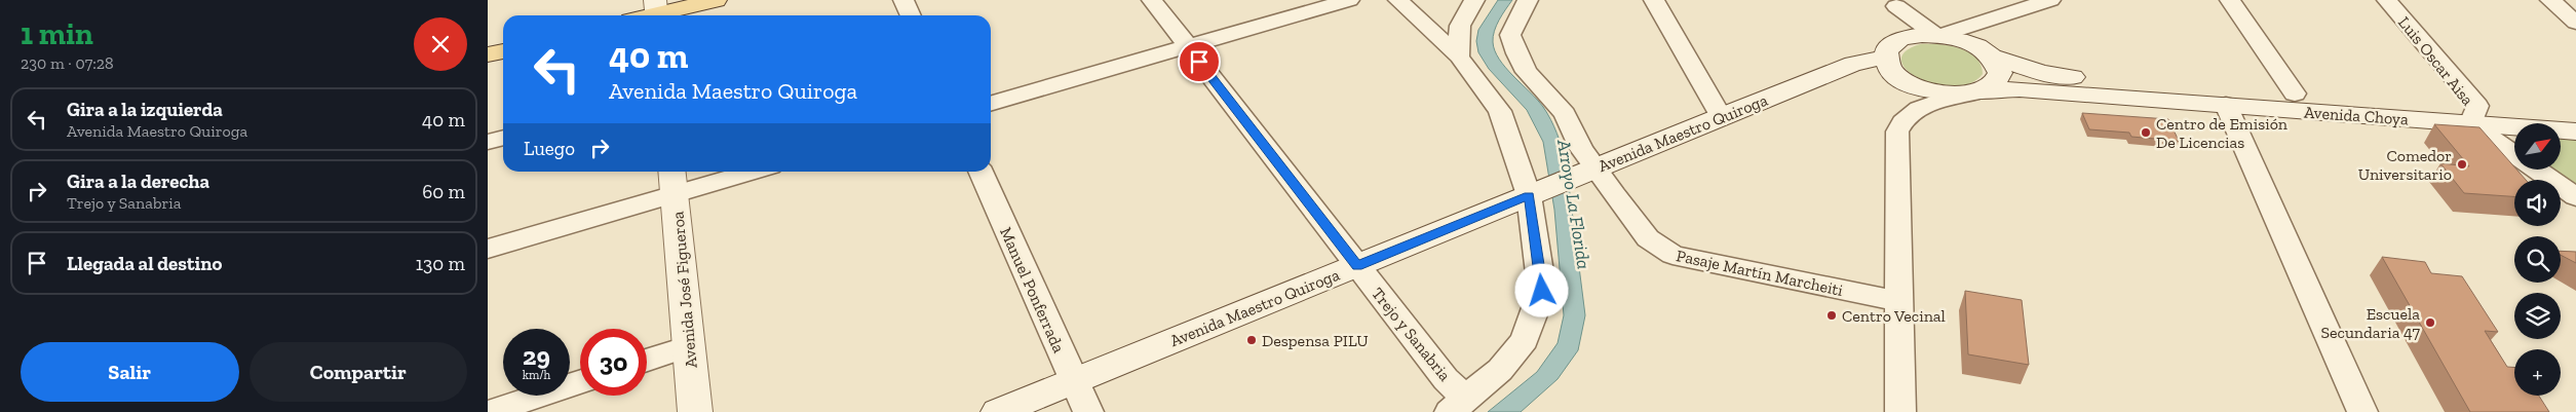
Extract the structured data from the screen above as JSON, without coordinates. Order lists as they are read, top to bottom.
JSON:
{
  "streets": {
    "main road": ["Avenida Choya", "Avenida Maestro Quiroga", "Avenida José Figueroa"],
    "street": [
      "Luis Oscar Aisa",
      "Pasaje Martín Marcheiti",
      "Manuel Ponferrada",
      "Trejo y Sanabria"
    ]
  },
  "crossings": [
    ["Luis Oscar Aisa", "Avenida Choya"],
    ["Avenida Choya", "Avenida Maestro Quiroga"],
    ["Avenida Maestro Quiroga", "Pasaje Martín Marcheiti"],
    ["Avenida Maestro Quiroga", "Manuel Ponferrada"],
    ["Avenida Maestro Quiroga", "Trejo y Sanabria"]
  ],
  "water": ["Arroyo La Florida"],
  "places": [
    "Centro de Emisión De Licencias",
    "Comedor Universitario",
    "Centro Vecinal",
    "Escuela Secundaria 47",
    "Despensa PILU"
  ],
  "north": "top right",
  "page": {
    "heading": ["1 min", "230 m · 07:28"],
    "turn": ["40 m", "Avenida Maestro Quiroga"],
    "list": [
      {
        "name": "Gira a la izquierda",
        "note": "Avenida Maestro Quiroga",
        "value": "40 m"
      },
      {
        "name": "Gira a la derecha",
        "note": "Trejo y Sanabria",
        "value": "60 m"
      },
      {
        "name": "Llegada al destino",
        "value": "130 m"
      }
    ],
    "map_buttons": "+",
    "then": "Luego",
    "speed": "29 km/h",
    "limit": "30",
    "buttons": ["Salir", "Compartir"]
  }
}
